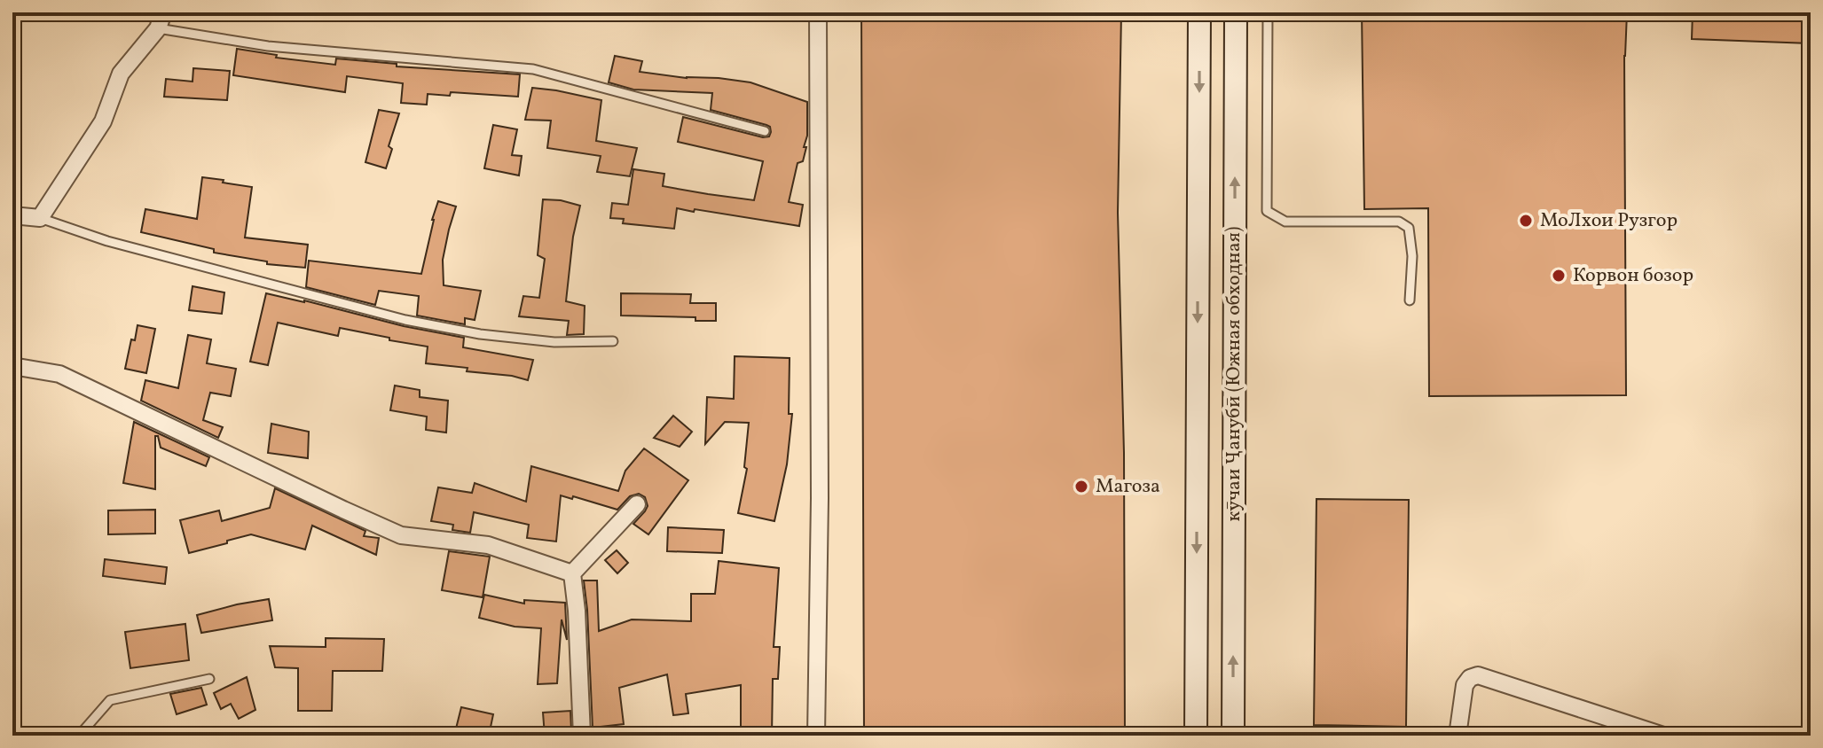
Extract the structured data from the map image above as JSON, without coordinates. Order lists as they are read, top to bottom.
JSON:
{
  "streets": {
    "main road": ["кӯчаи Ҷанубӣ (Южная обходная)"]
  },
  "places": ["МоЛхои Рузгор", "Корвон бозор", "Магоза"]
}
